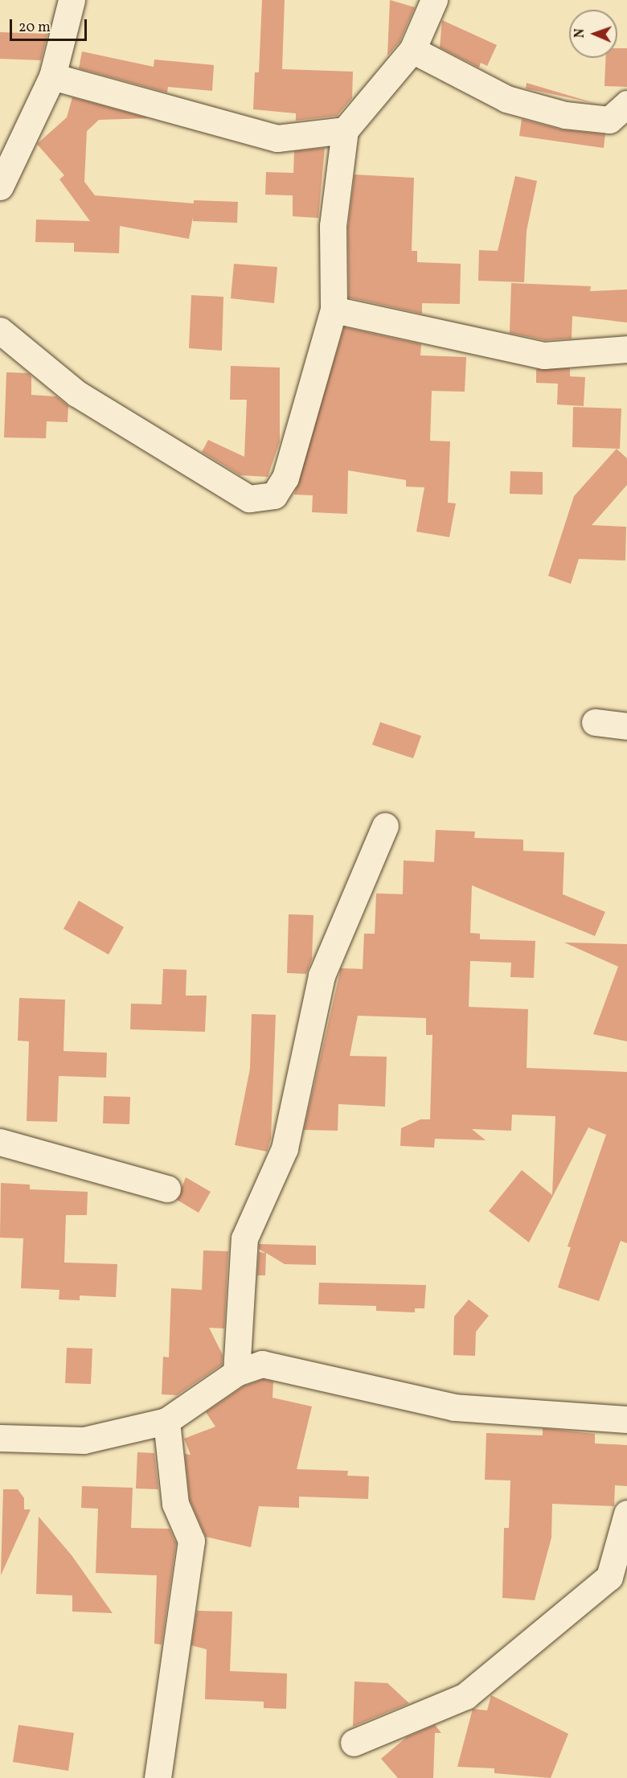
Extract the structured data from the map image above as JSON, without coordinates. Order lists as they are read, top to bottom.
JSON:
{
  "scale_bar": "20 m",
  "north": "left"
}
